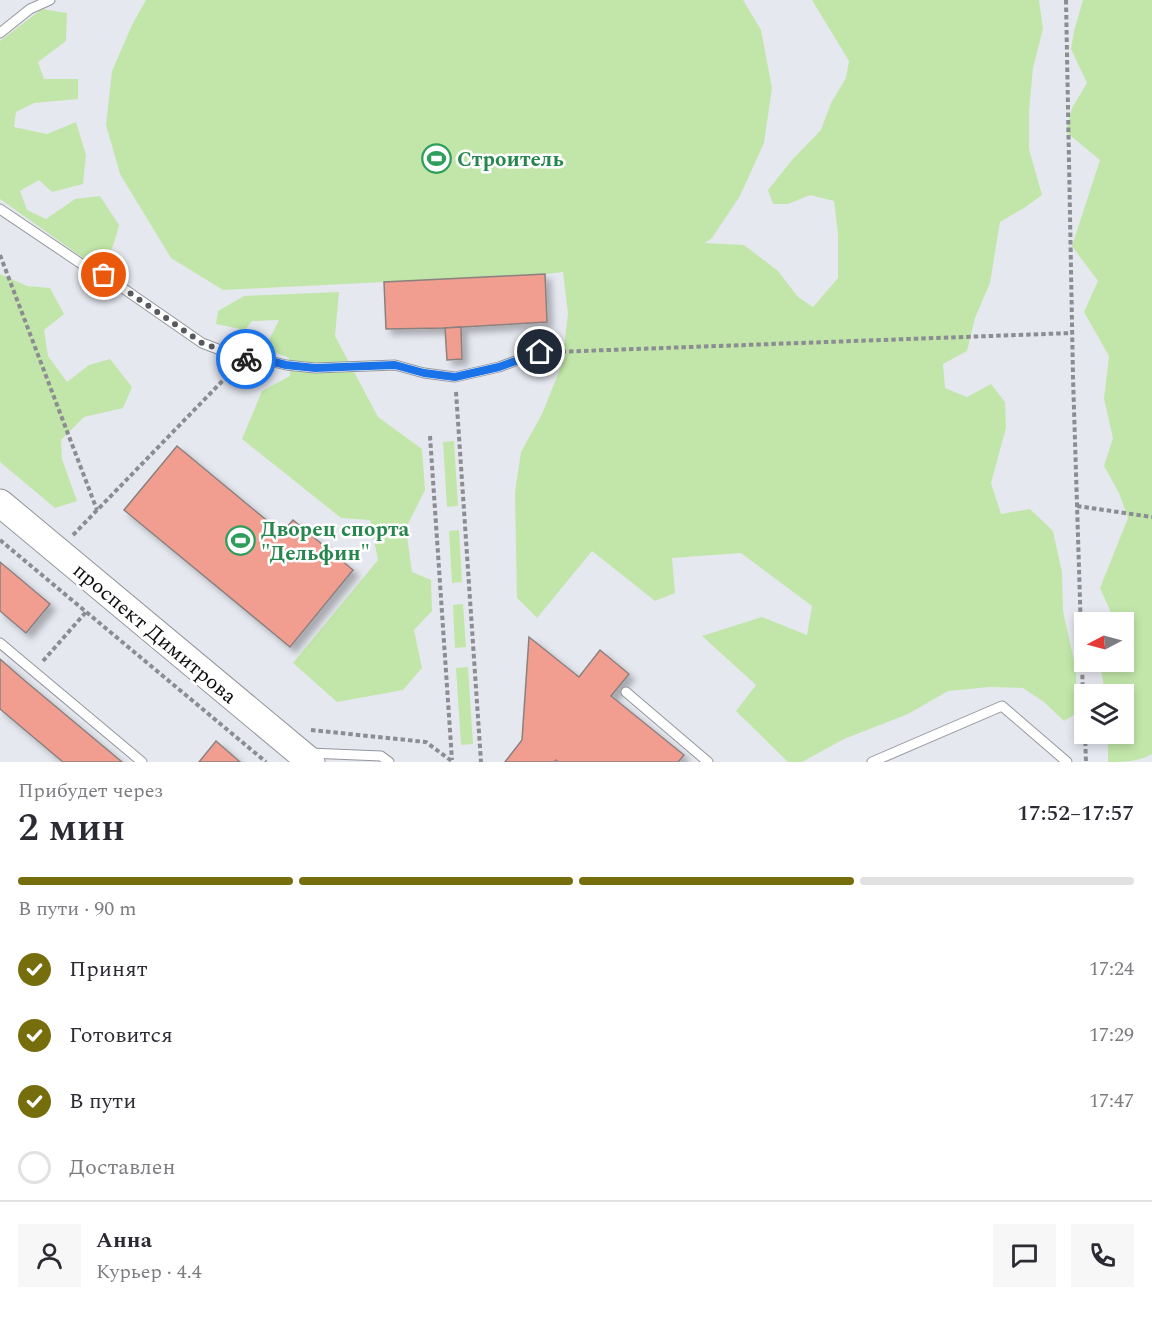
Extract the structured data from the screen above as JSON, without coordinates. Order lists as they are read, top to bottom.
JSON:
{
  "streets": {
    "main road": ["проспект Димитрова"]
  },
  "places": {
    "sports": ["Строитель", "Дворец спорта \"Дельфин\""]
  },
  "north": "left",
  "page": {
    "heading": ["2 мин", "Прибудет через", "17:52–17:57"],
    "panel": ["Анна", "Курьер · 4.4"],
    "bar": "В пути · 90 m",
    "list": [
      ["Принят", "17:24"],
      ["Готовится", "17:29"],
      ["В пути", "17:47"],
      "Доставлен"
    ]
  }
}
